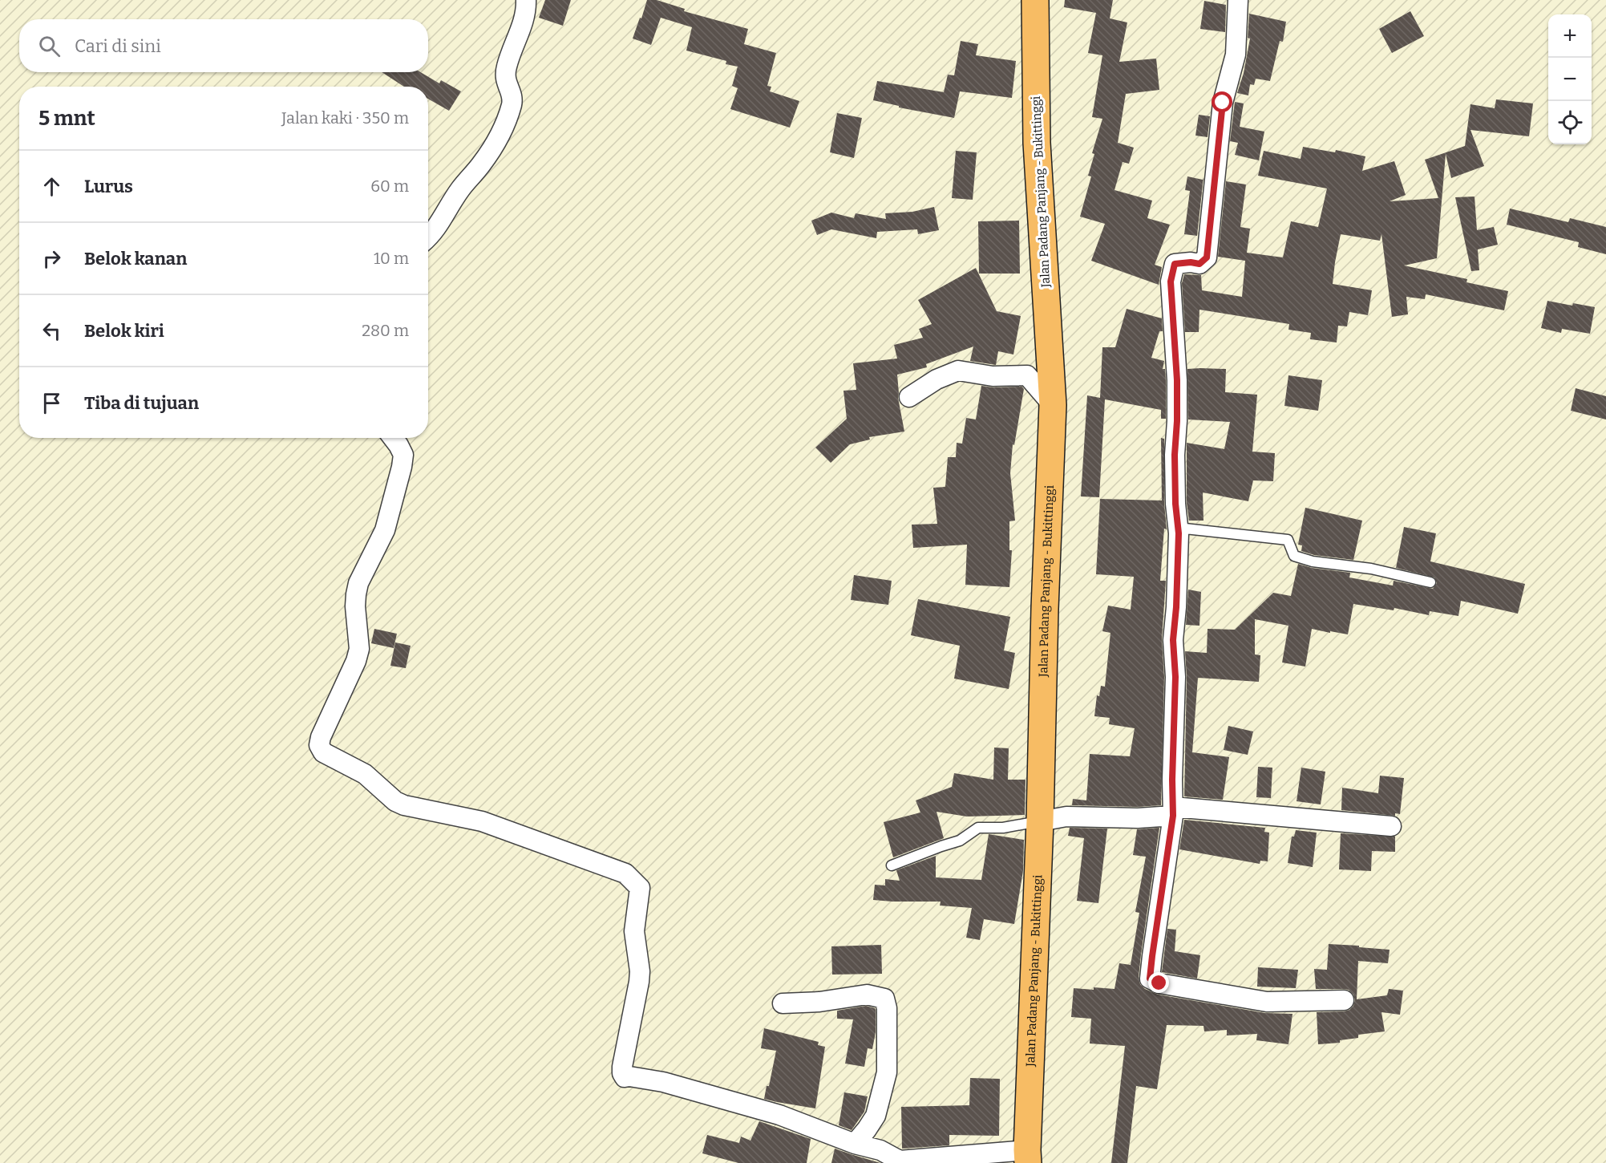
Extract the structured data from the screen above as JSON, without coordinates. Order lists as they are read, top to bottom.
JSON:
{
  "streets": {
    "highway": ["Jalan Padang Panjang - Bukittinggi"]
  },
  "page": {
    "map_buttons": ["+", "−"],
    "search": "Cari di sini",
    "heading": ["5 mnt", "Jalan kaki · 350 m"],
    "list": [
      ["Lurus", "60 m"],
      ["Belok kanan", "10 m"],
      ["Belok kiri", "280 m"],
      "Tiba di tujuan"
    ]
  }
}
